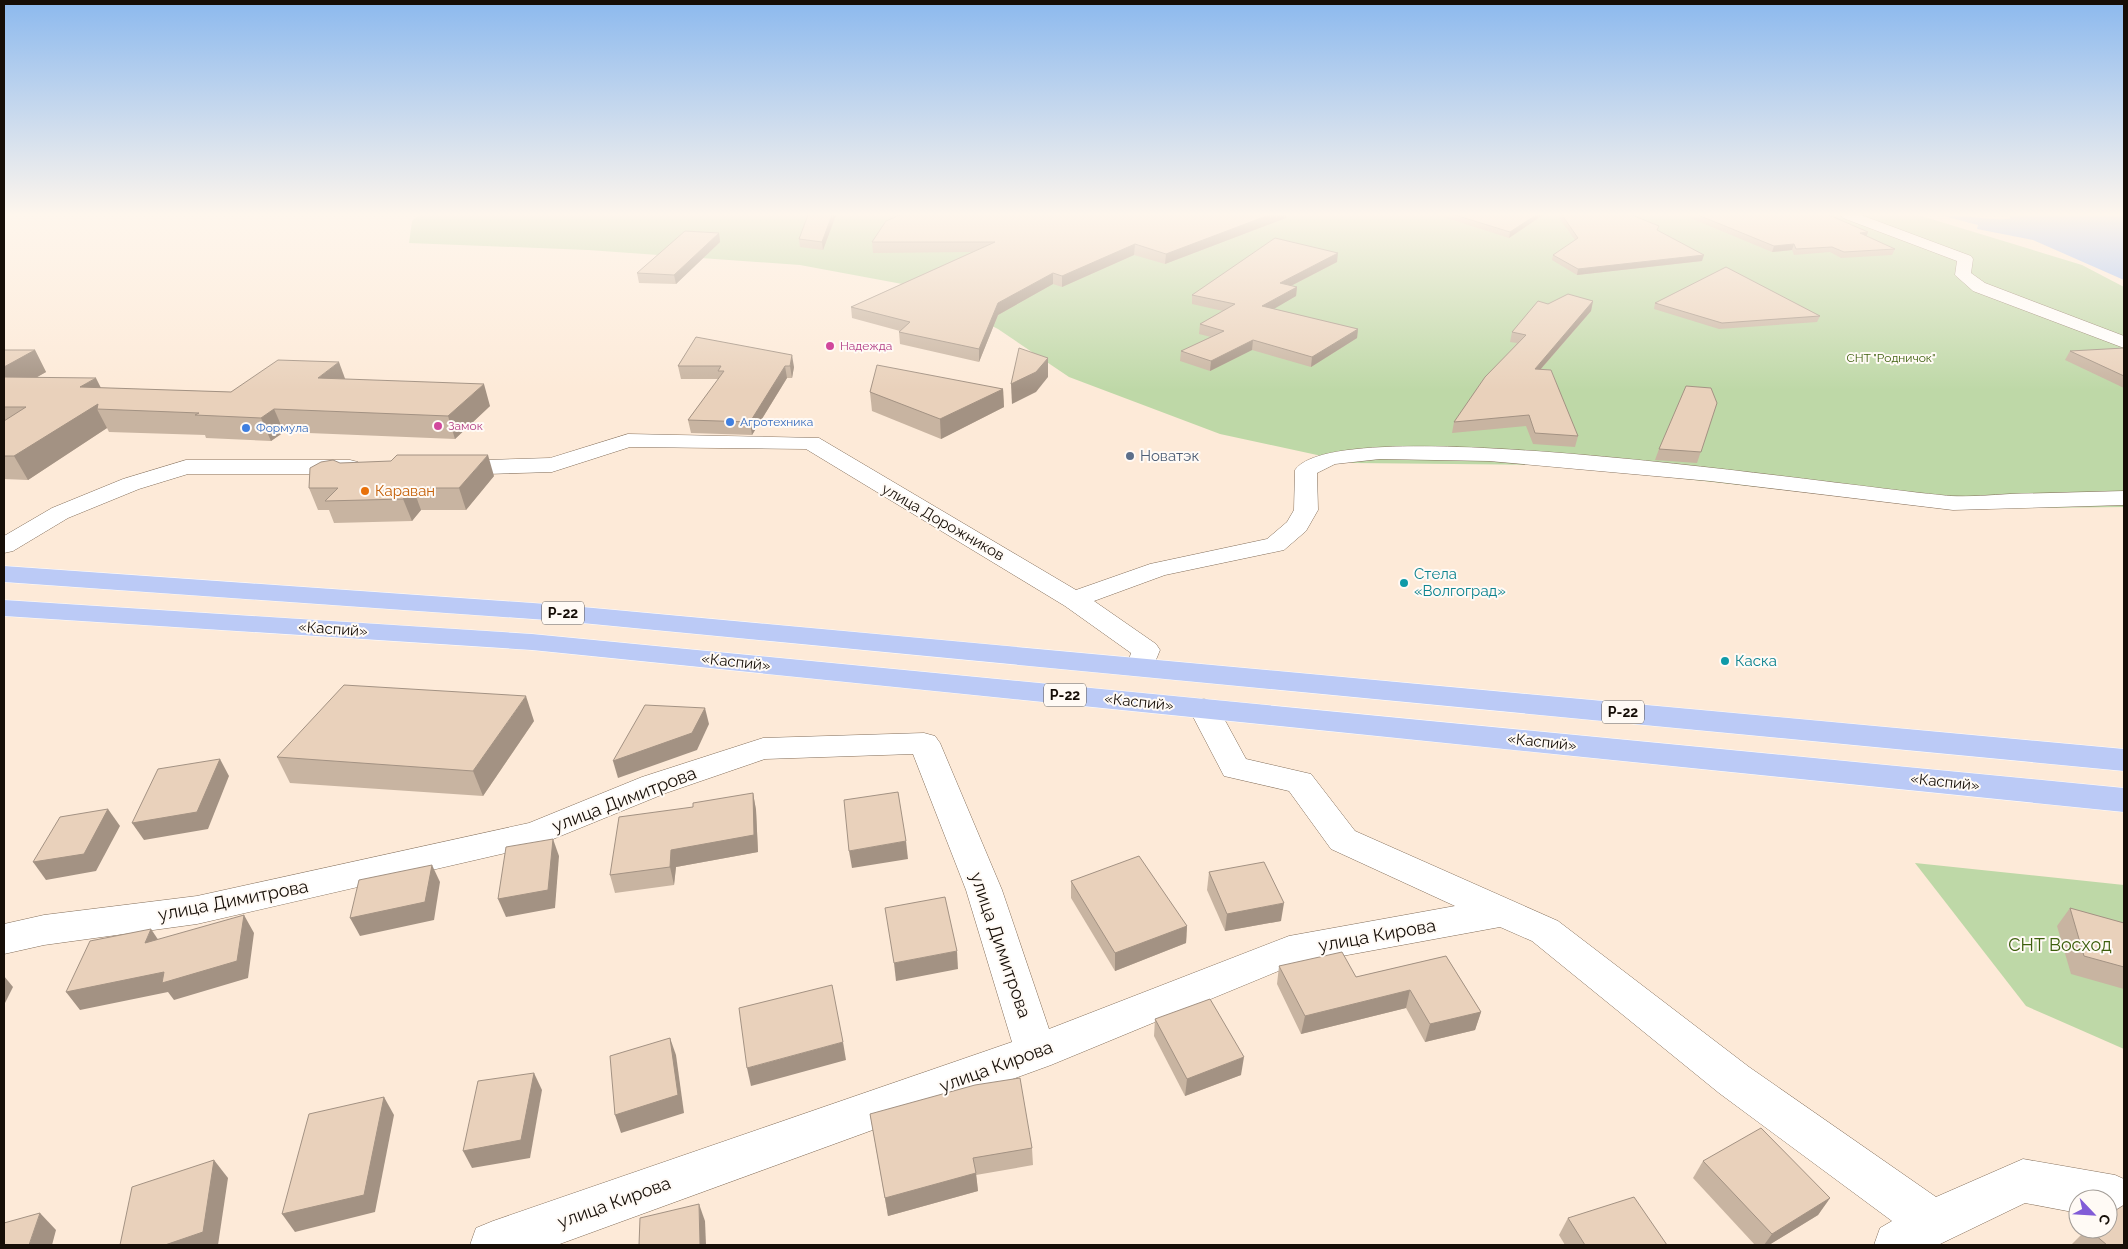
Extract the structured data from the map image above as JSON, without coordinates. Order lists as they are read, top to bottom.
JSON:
{
  "streets": {
    "highway": ["Р-22", "«Каспий»"],
    "street": ["улица Дорожников", "улица Димитрова", "улица Кирова"]
  },
  "crossings": [
    ["улица Дорожников", "Р-22"],
    ["улица Димитрова", "улица Кирова"]
  ],
  "parks": ["СНТ \"Родничок\"", "СНТ Восход"],
  "places": [
    "Надежда",
    "Агротехника",
    "Замок",
    "Формула",
    "Новатэк",
    "Караван",
    "Стела «Волгоград»",
    "Каска"
  ],
  "north": "bottom right"
}
